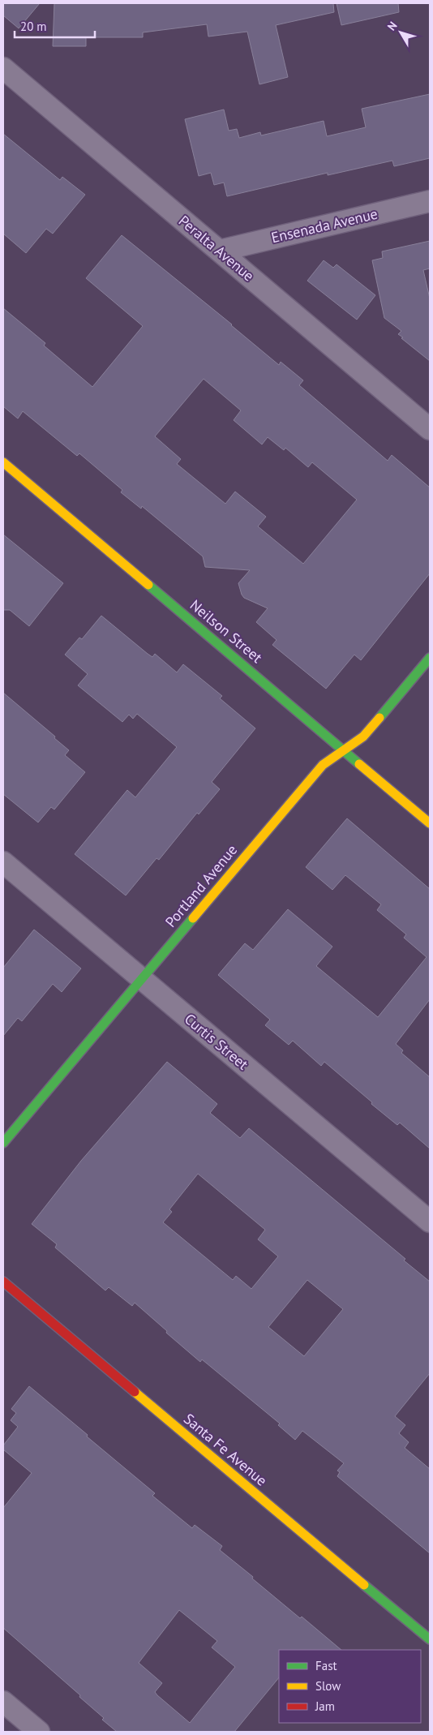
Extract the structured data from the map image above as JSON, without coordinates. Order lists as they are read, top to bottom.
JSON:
{
  "streets": {
    "street": [
      "Ensenada Avenue",
      "Peralta Avenue",
      "Neilson Street",
      "Portland Avenue",
      "Curtis Street",
      "Santa Fe Avenue"
    ]
  },
  "crossings": [
    ["Ensenada Avenue", "Peralta Avenue"],
    ["Neilson Street", "Portland Avenue"],
    ["Portland Avenue", "Curtis Street"]
  ],
  "legend": ["Fast", "Slow", "Jam"],
  "scale_bar": "20 m",
  "north": "top left"
}
